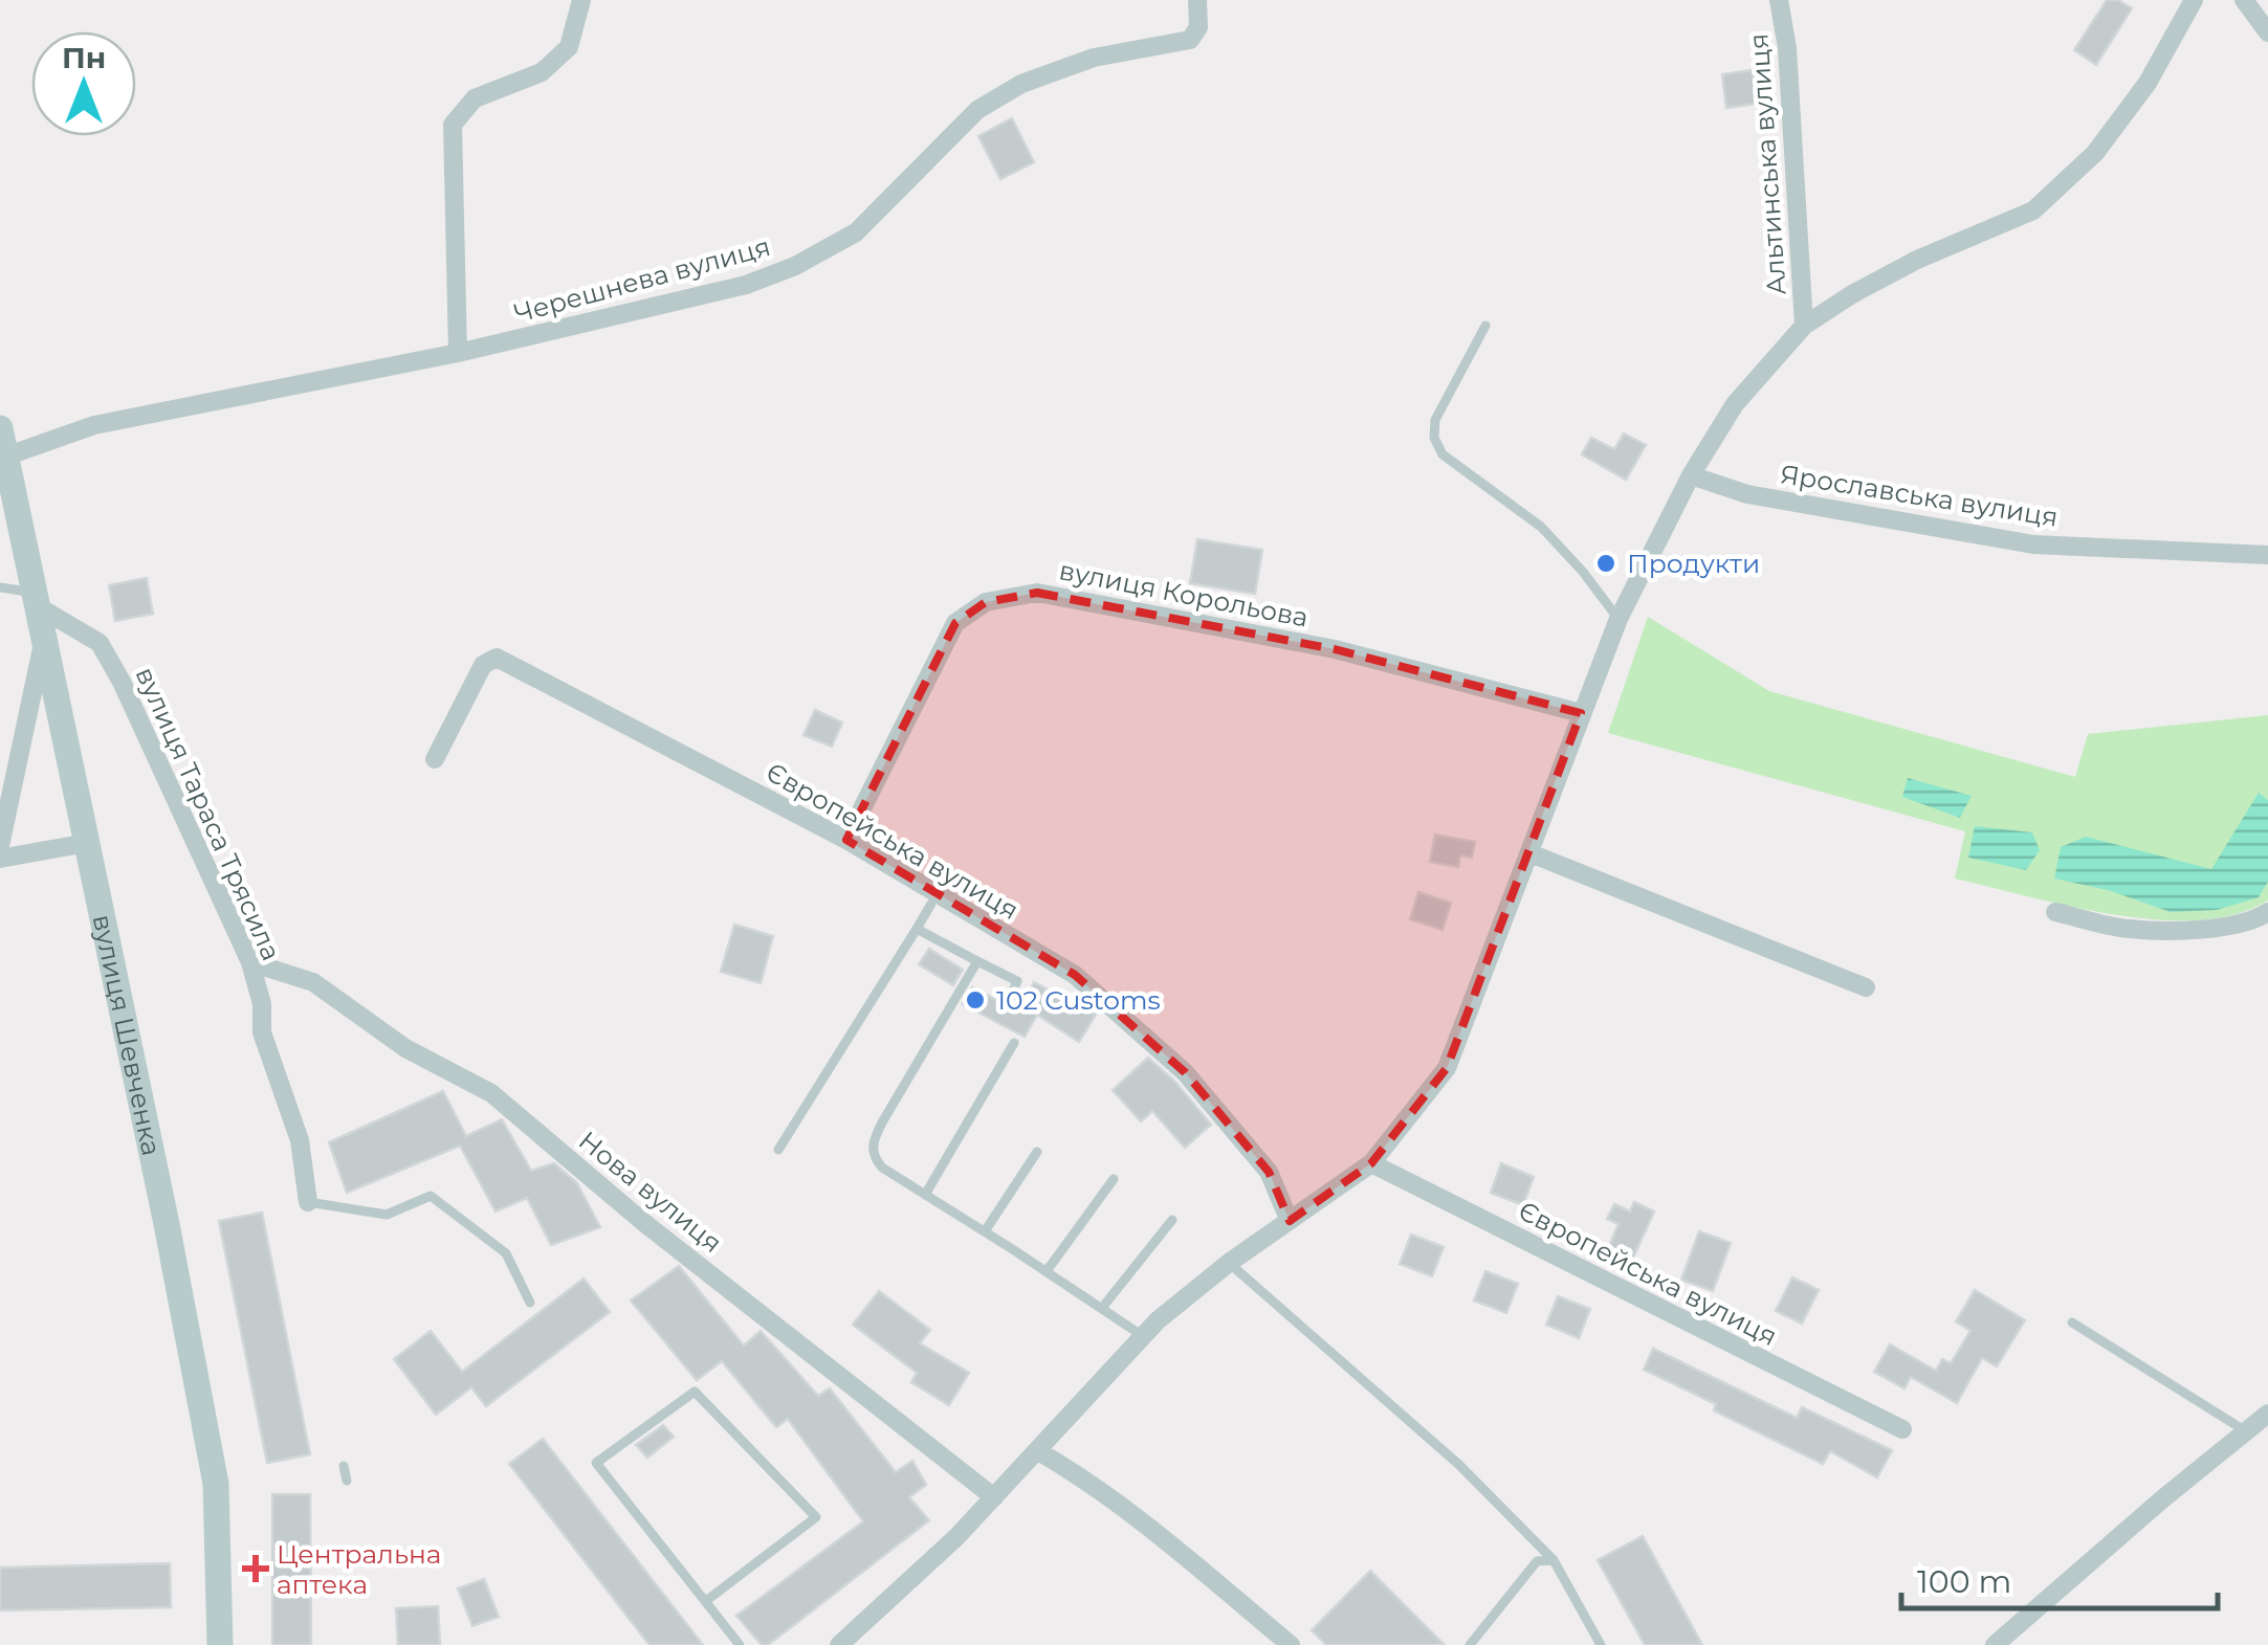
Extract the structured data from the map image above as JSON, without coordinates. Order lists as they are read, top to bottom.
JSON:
{
  "streets": {
    "main road": ["вулиця Шевченка"],
    "street": [
      "Альтинська вулиця",
      "Черешнева вулиця",
      "Ярославська вулиця",
      "вулиця Корольова",
      "вулиця Тараса Трясила",
      "Європейська вулиця",
      "Нова вулиця"
    ]
  },
  "crossings": [
    ["Черешнева вулиця", "вулиця Шевченка"],
    ["вулиця Корольова", "Європейська вулиця"],
    ["вулиця Тараса Трясила", "вулиця Шевченка"],
    ["вулиця Тараса Трясила", "Нова вулиця"]
  ],
  "places": {
    "other": ["Продукти", "102 Customs"],
    "health": ["Центральна аптека"]
  },
  "scale_bar": "100 m",
  "north": "top"
}
